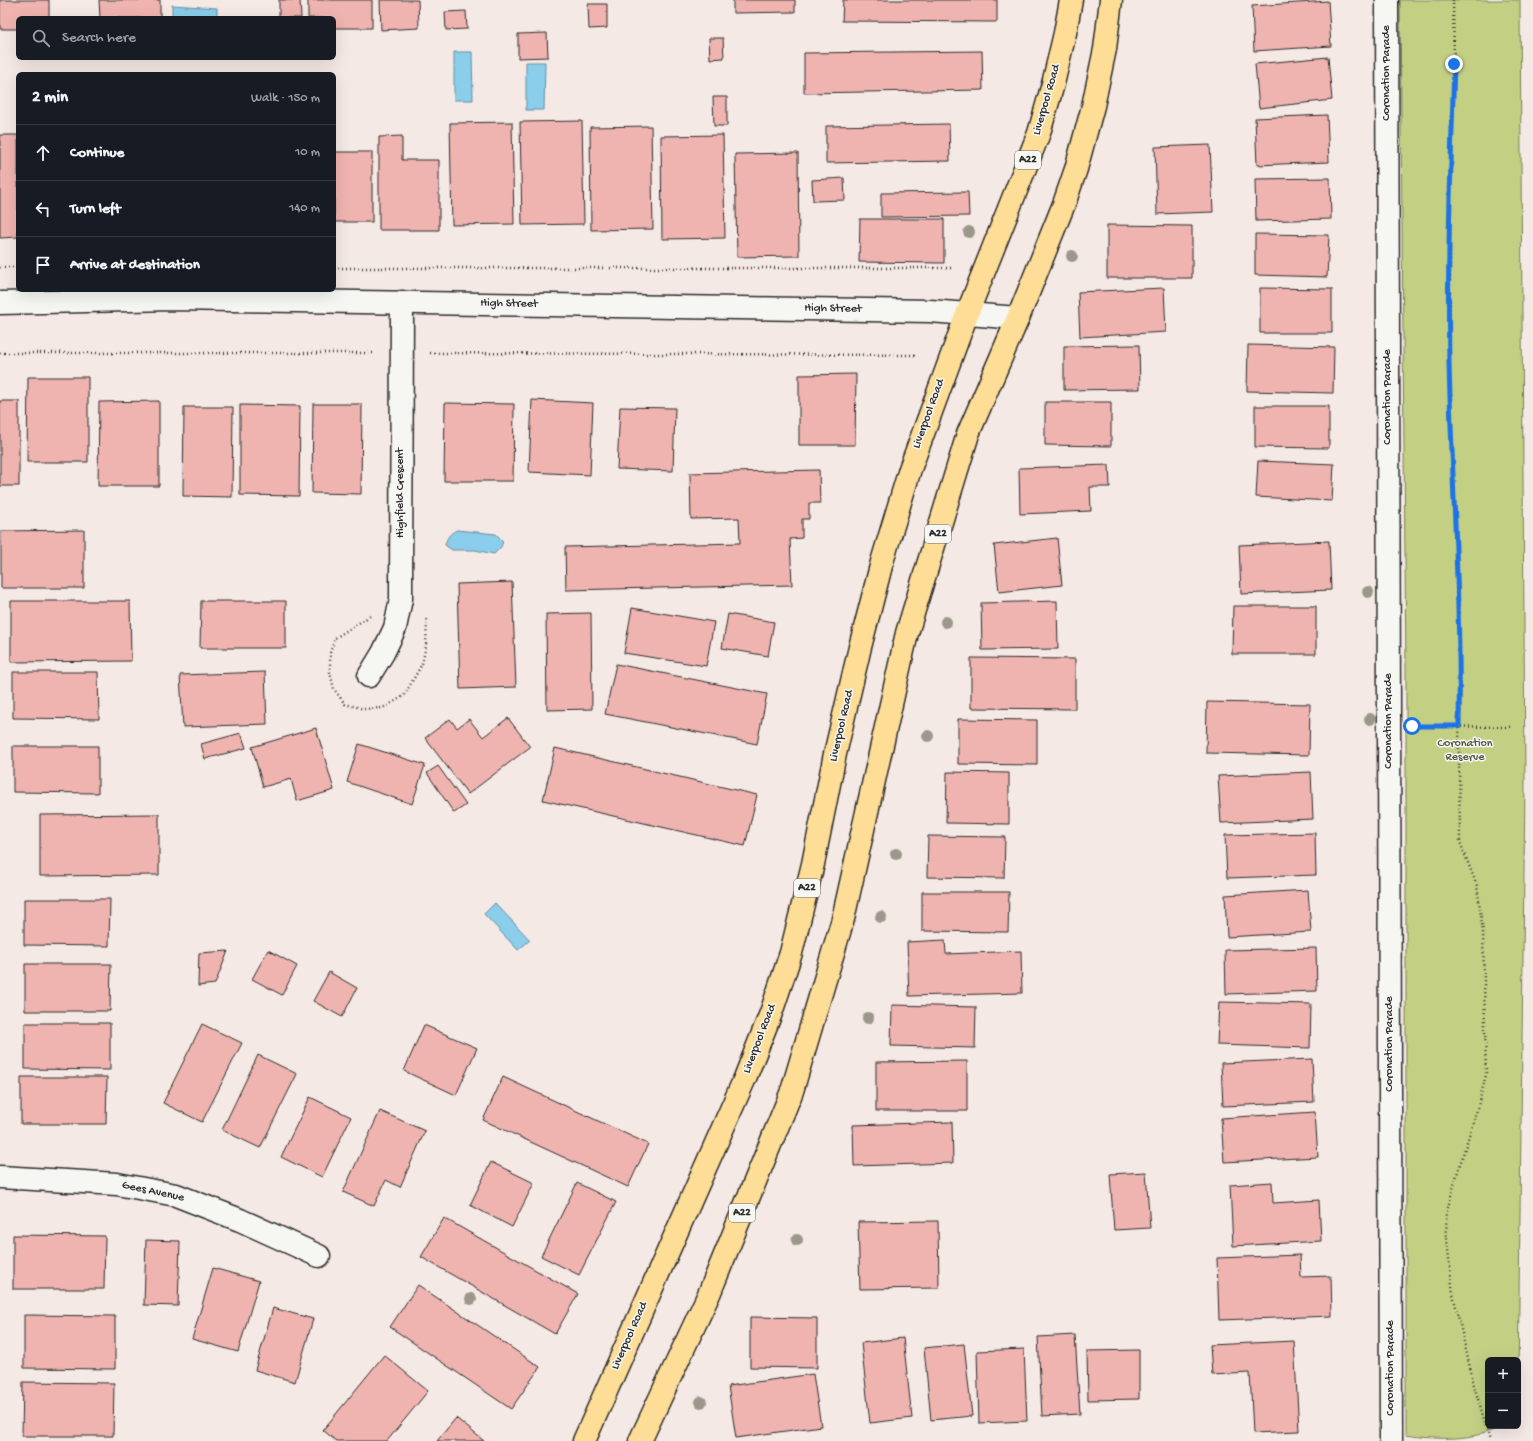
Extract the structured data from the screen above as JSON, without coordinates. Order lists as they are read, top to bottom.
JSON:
{
  "streets": {
    "highway": ["Liverpool Road", "A22"],
    "street": [
      "Coronation Parade",
      "High Street",
      "Highfield Crescent",
      "Gees Avenue"
    ]
  },
  "crossings": [
    ["Liverpool Road", "High Street"],
    ["A22", "High Street"],
    ["High Street", "Highfield Crescent"]
  ],
  "parks": ["Coronation Reserve"],
  "page": {
    "search": "Search here",
    "heading": ["2 min", "Walk · 150 m"],
    "list": [
      ["Continue", "10 m"],
      ["Turn left", "140 m"],
      "Arrive at destination"
    ],
    "map_buttons": ["+", "−"]
  }
}
